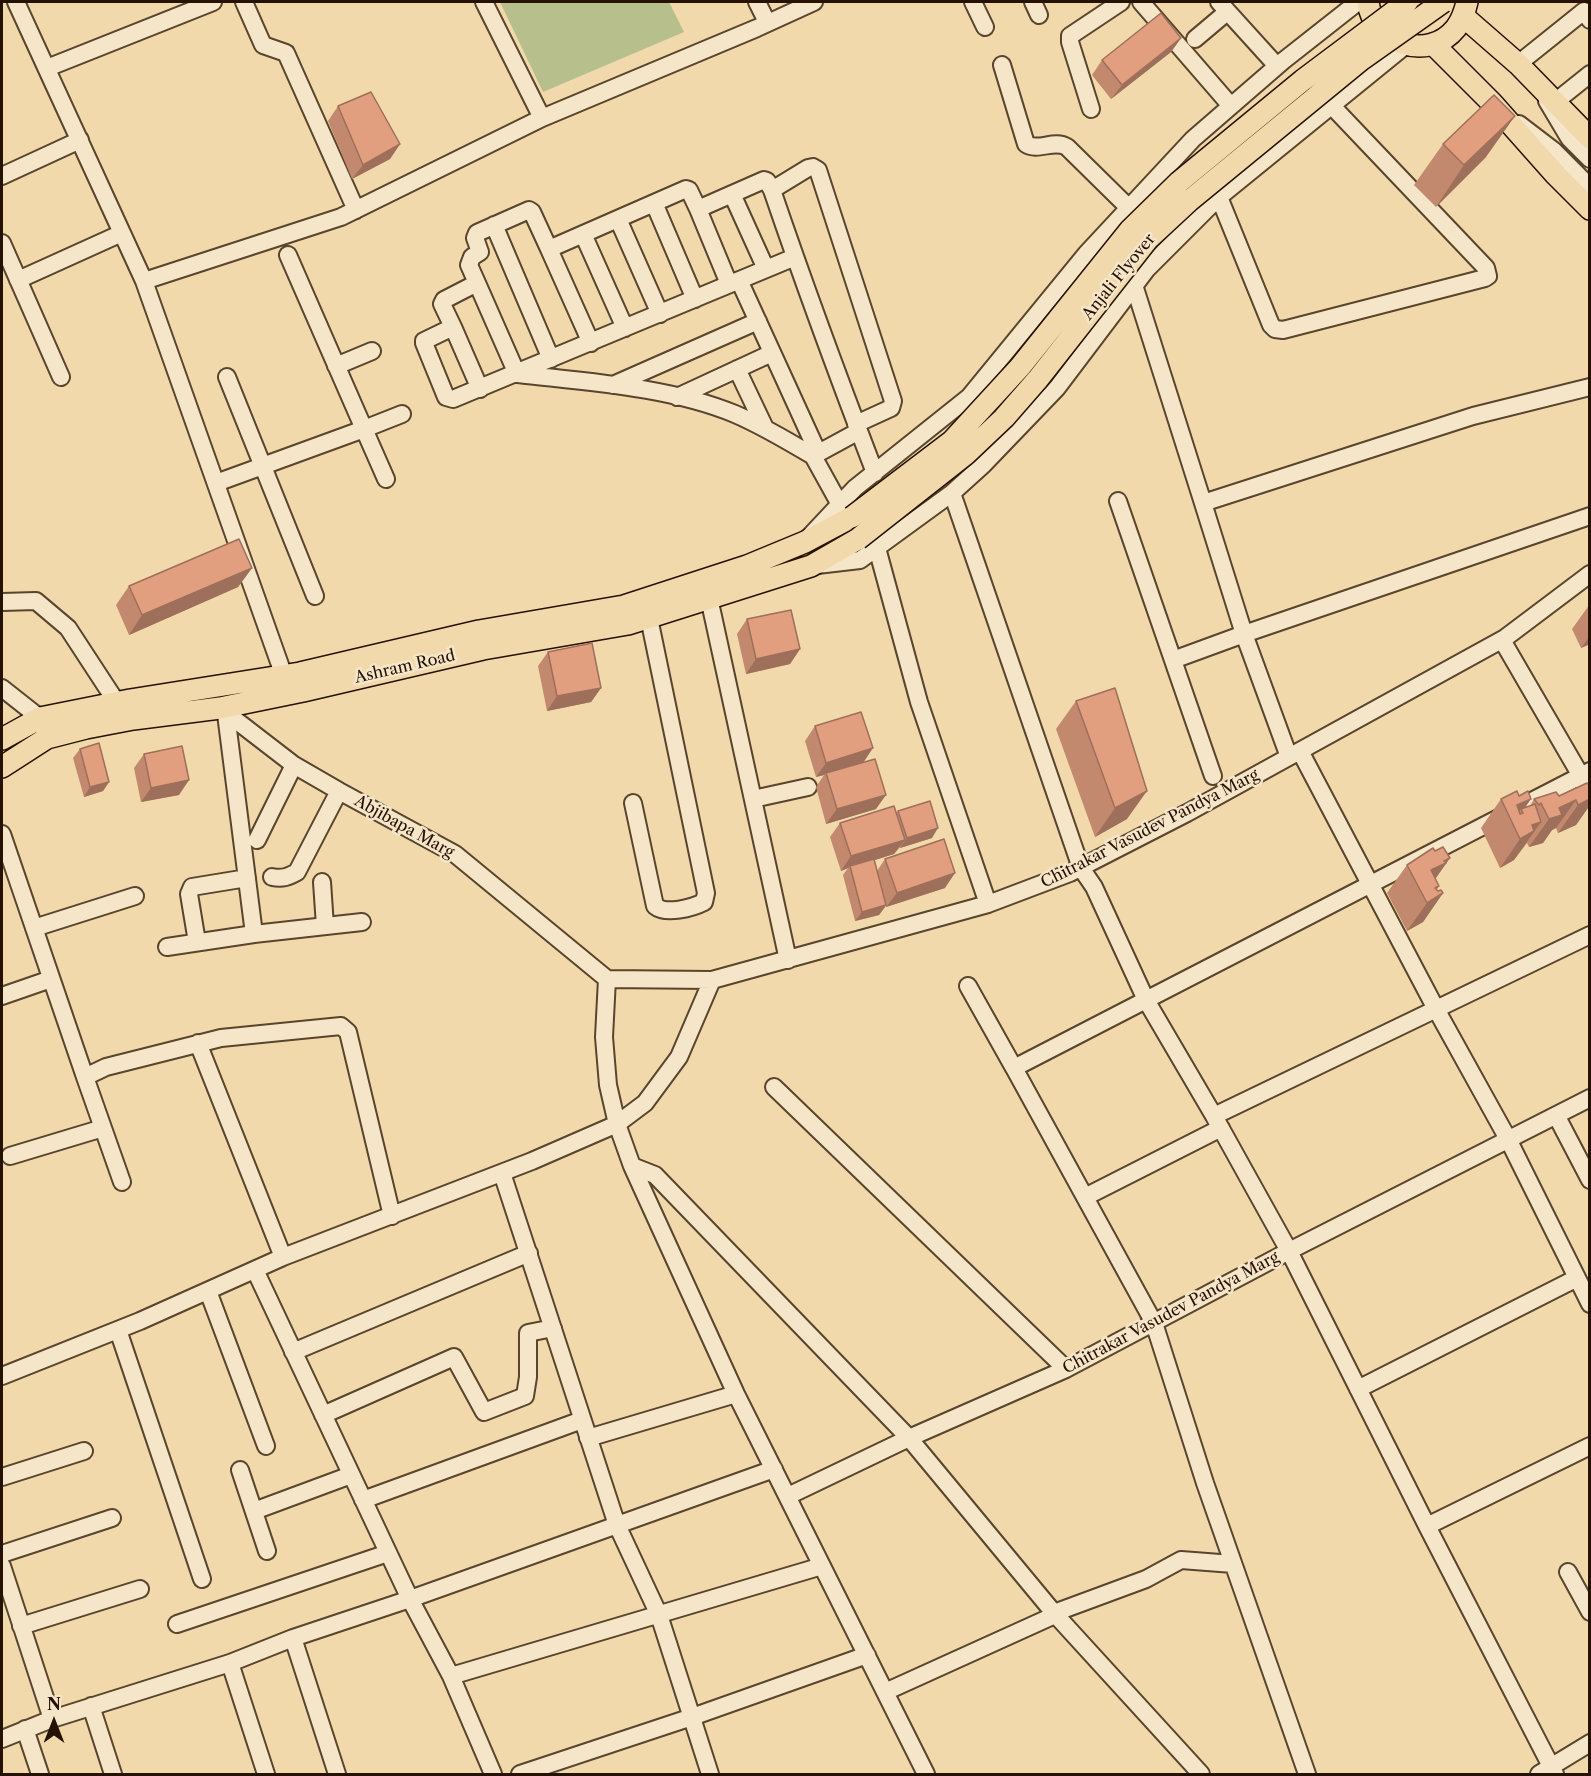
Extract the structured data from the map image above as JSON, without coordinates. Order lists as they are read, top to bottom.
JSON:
{
  "streets": {
    "main road": ["Anjali Flyover", "Ashram Road"],
    "street": ["Abjibapa Marg", "Chitrakar Vasudev Pandya Marg"]
  },
  "crossings": [
    ["Anjali Flyover", "Ashram Road"],
    ["Ashram Road", "Abjibapa Marg"],
    ["Abjibapa Marg", "Chitrakar Vasudev Pandya Marg"]
  ],
  "north": "top"
}
